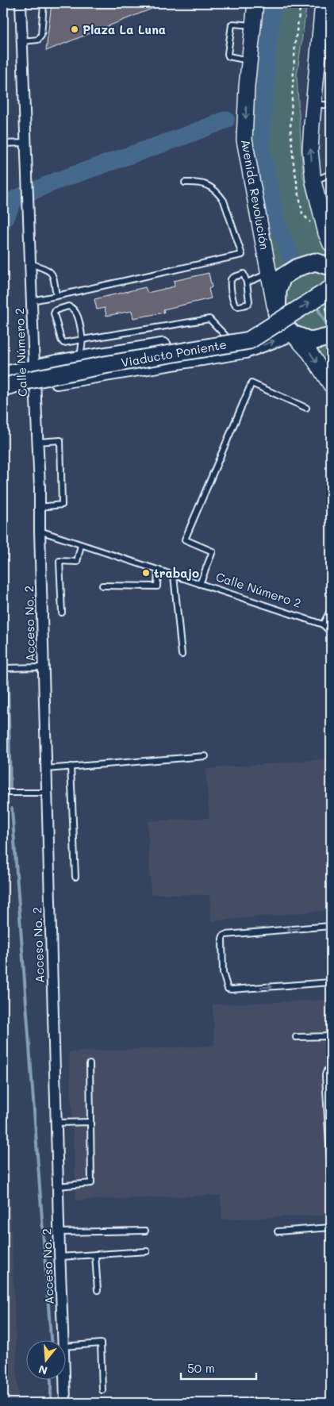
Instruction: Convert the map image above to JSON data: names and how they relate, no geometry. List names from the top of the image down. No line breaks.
{"streets":{"main road":["Avenida Revolución","Viaducto Poniente"],"street":["Calle Número 2","Acceso No. 2"]},"crossings":[["Calle Número 2","Acceso No. 2"]],"places":["Plaza La Luna","trabajo"],"scale_bar":"50 m","north":"bottom"}
